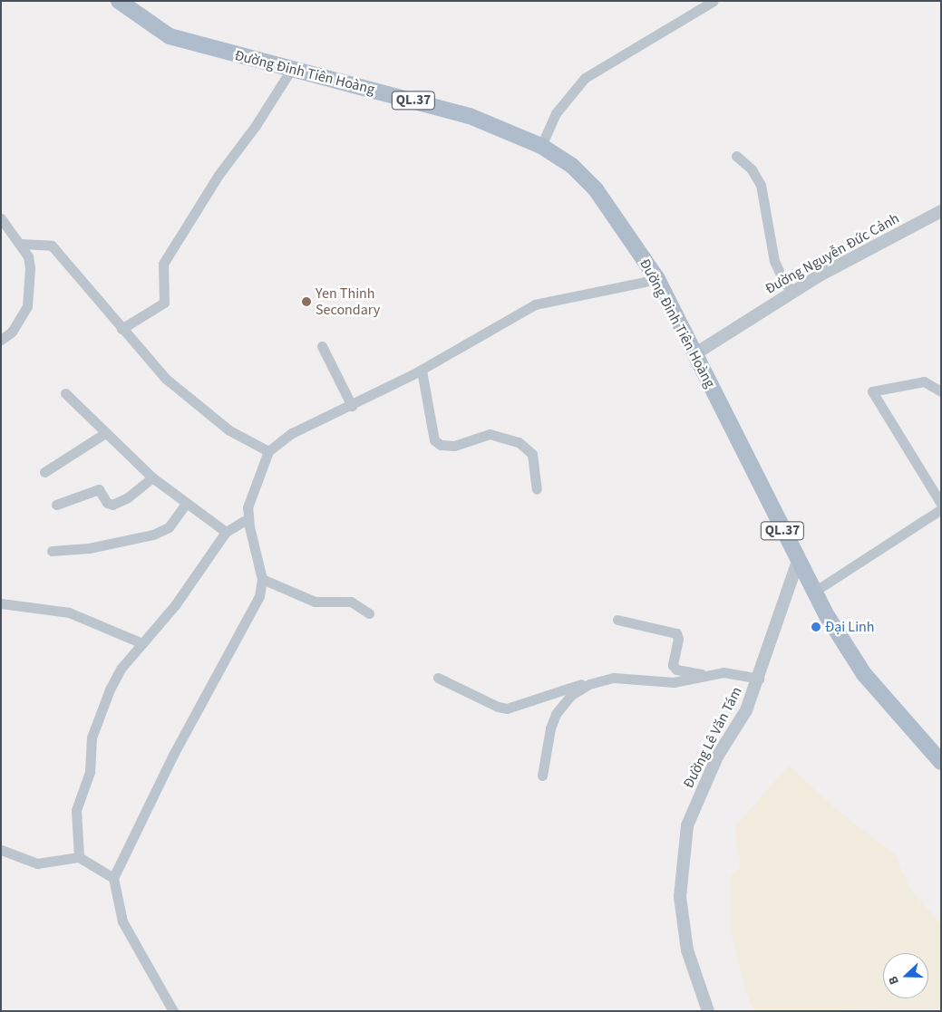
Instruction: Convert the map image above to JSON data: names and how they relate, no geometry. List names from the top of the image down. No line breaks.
{"streets":{"main road":["Đường Đinh Tiên Hoàng","QL.37"],"street":["Đường Nguyễn Đức Cảnh","Đường Lê Văn Tám"]},"crossings":[["Đường Đinh Tiên Hoàng","Đường Nguyễn Đức Cảnh"],["Đường Đinh Tiên Hoàng","Đường Lê Văn Tám"]],"places":["Yen Thinh Secondary","Đại Linh"],"north":"left"}
